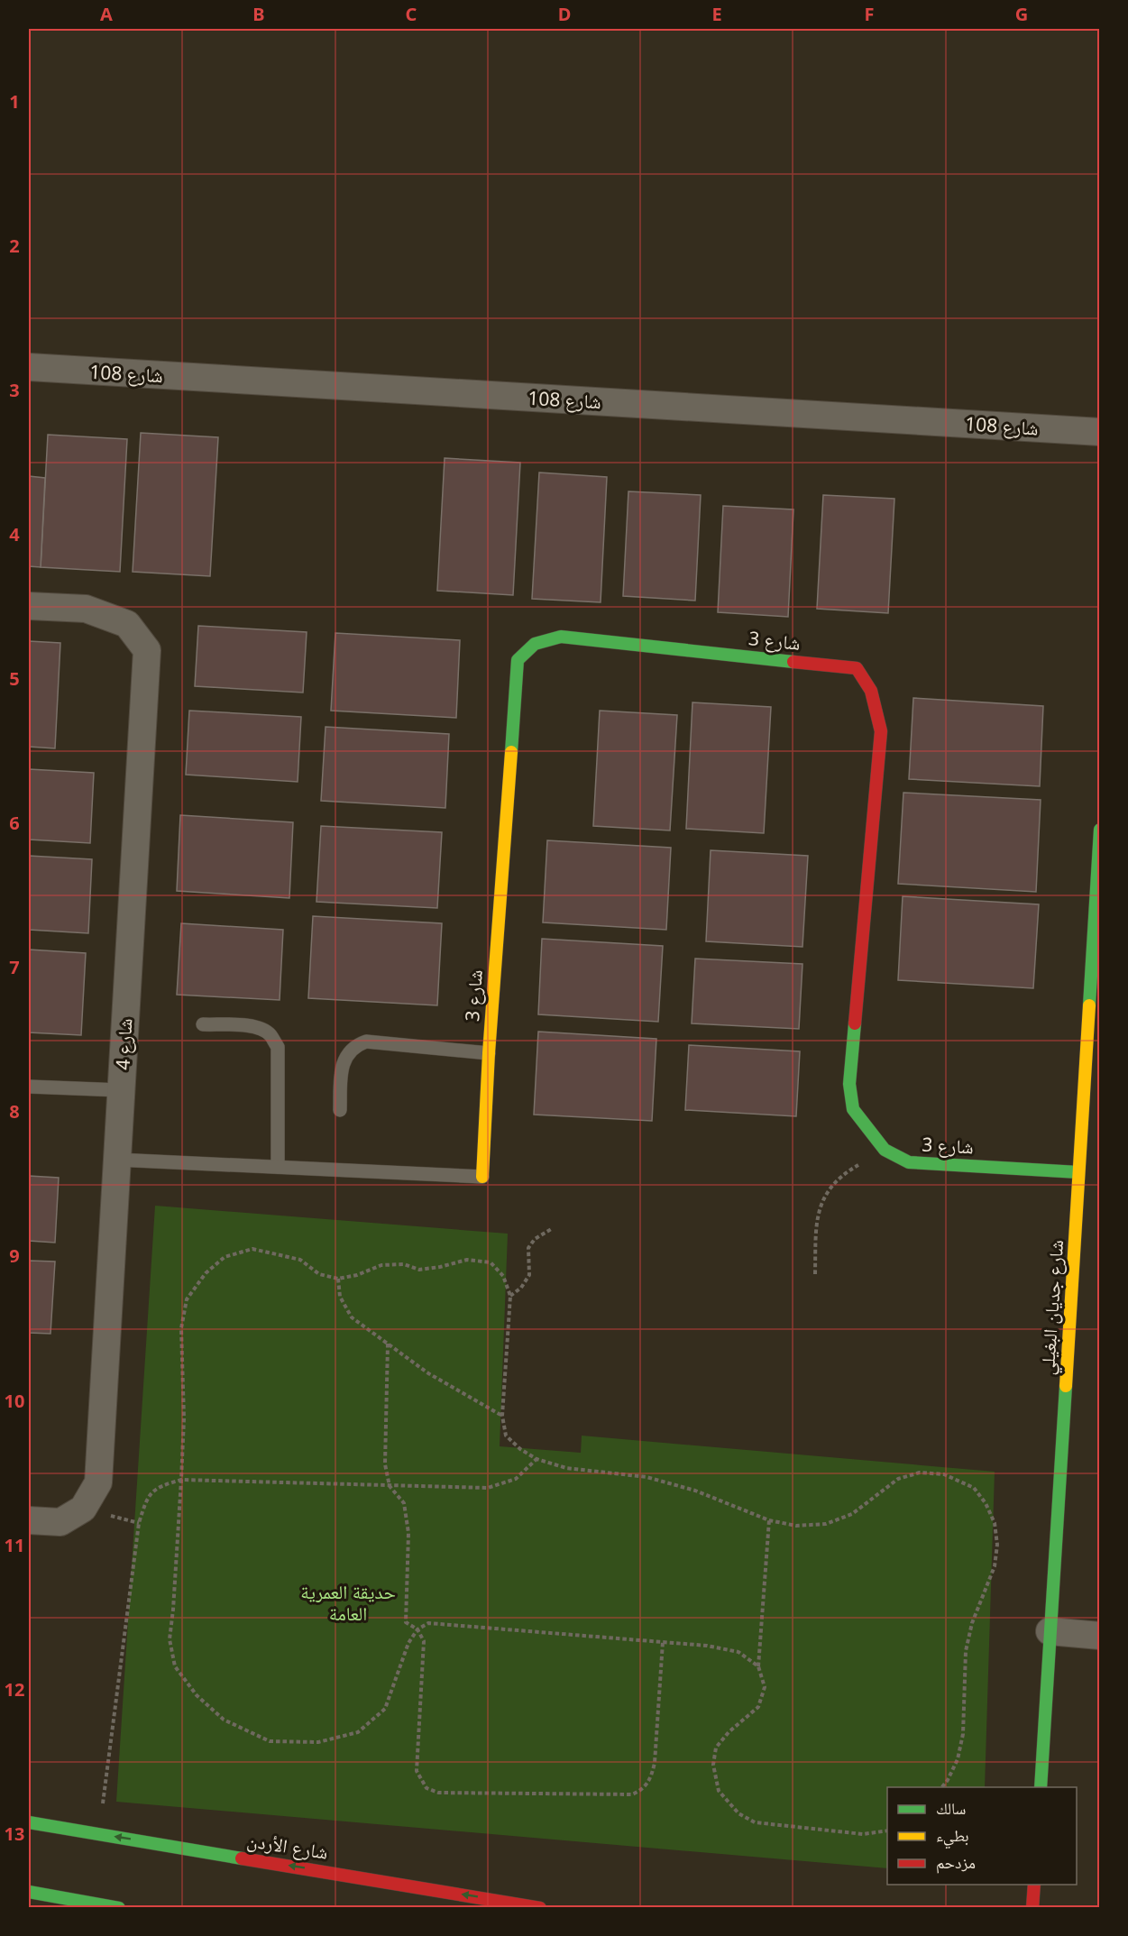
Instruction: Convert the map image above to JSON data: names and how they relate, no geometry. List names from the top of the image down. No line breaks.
{"streets":{"street":["شارع 108","شارع 3","شارع 4","شارع جديان البغيلي","شارع الأردن"]},"crossings":[["شارع 3","شارع جديان البغيلي"]],"one_way":["شارع الأردن"],"parks":["حديقة العمرية العامة"],"legend":["سالك","بطيء","مزدحم"],"grid":{"columns":["A","B","C","D","E","F","G"],"rows":["1","2","3","4","5","6","7","8","9","10","11","12","13"]}}
